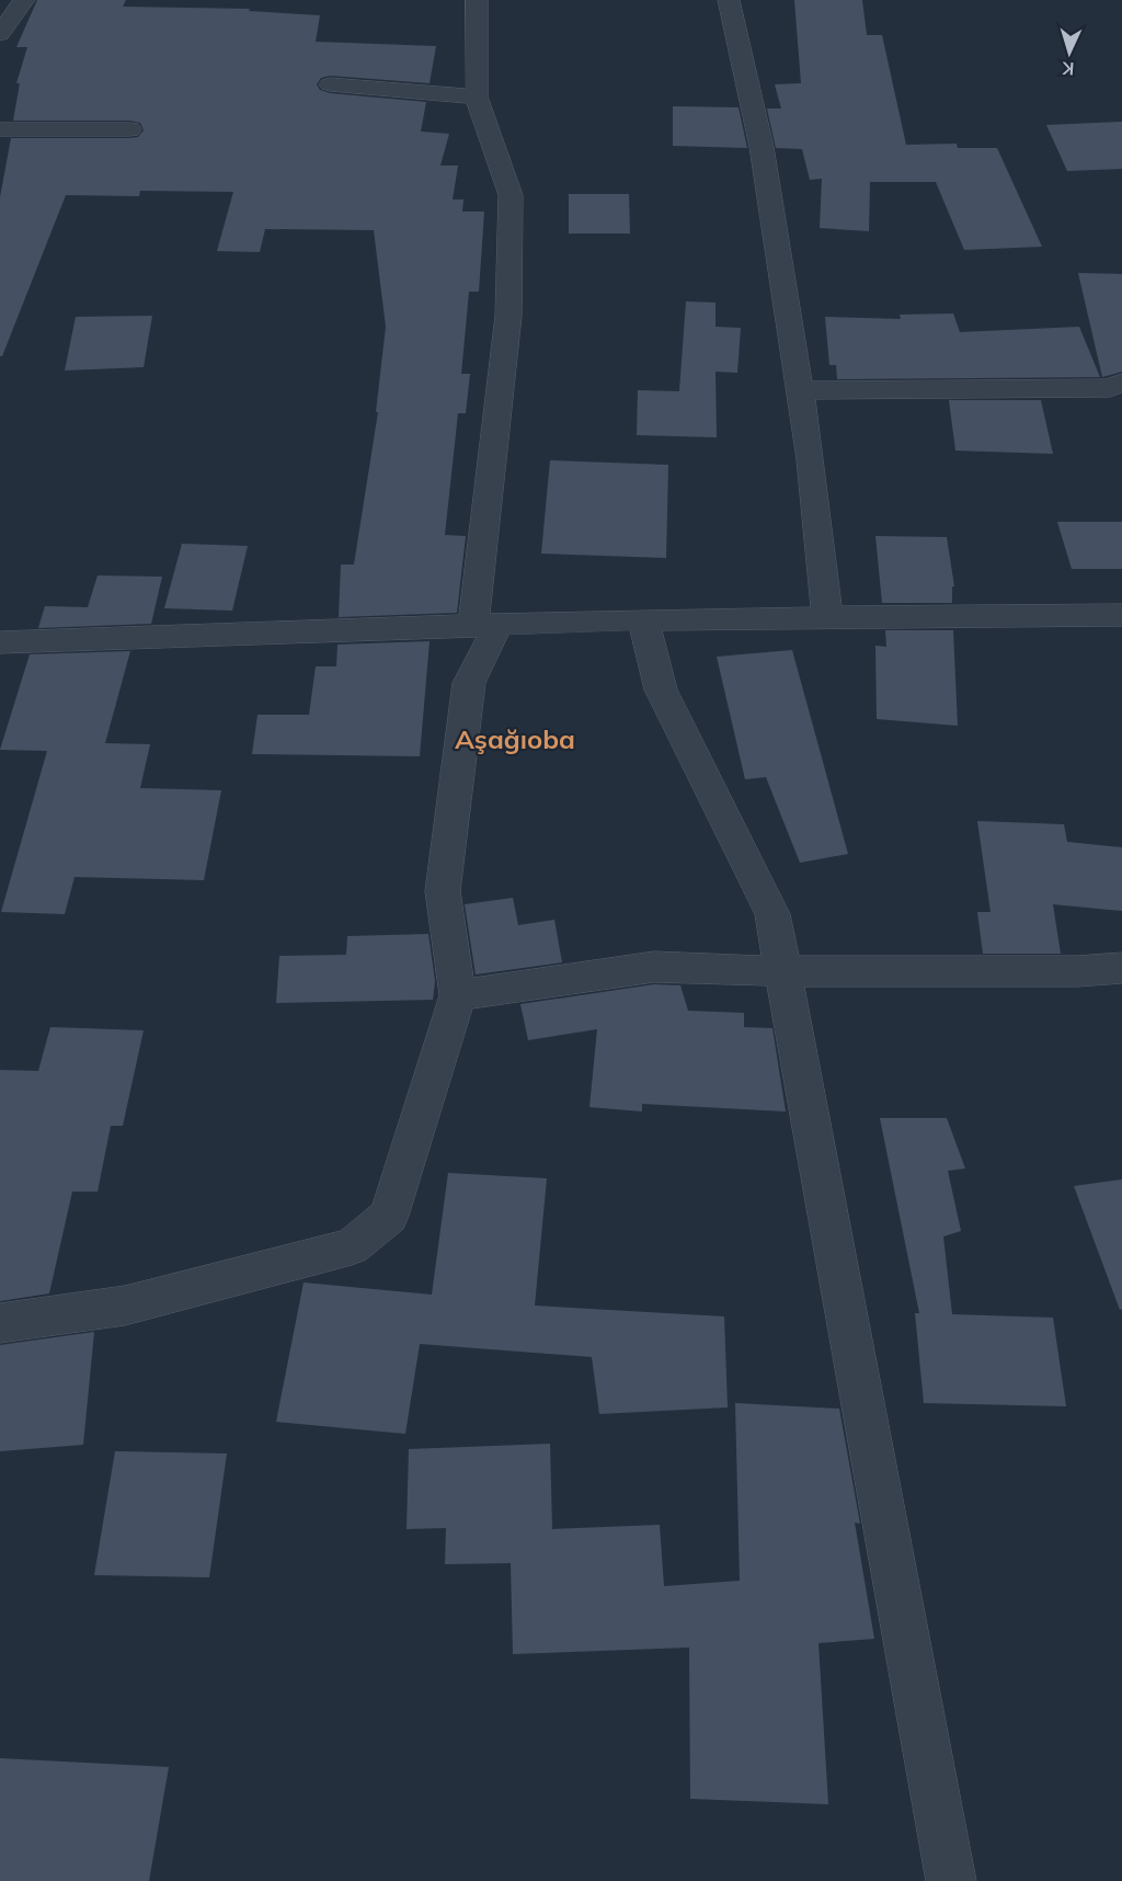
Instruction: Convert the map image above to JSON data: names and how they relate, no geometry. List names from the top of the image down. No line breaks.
{"districts":["Aşağıoba"],"north":"bottom"}
